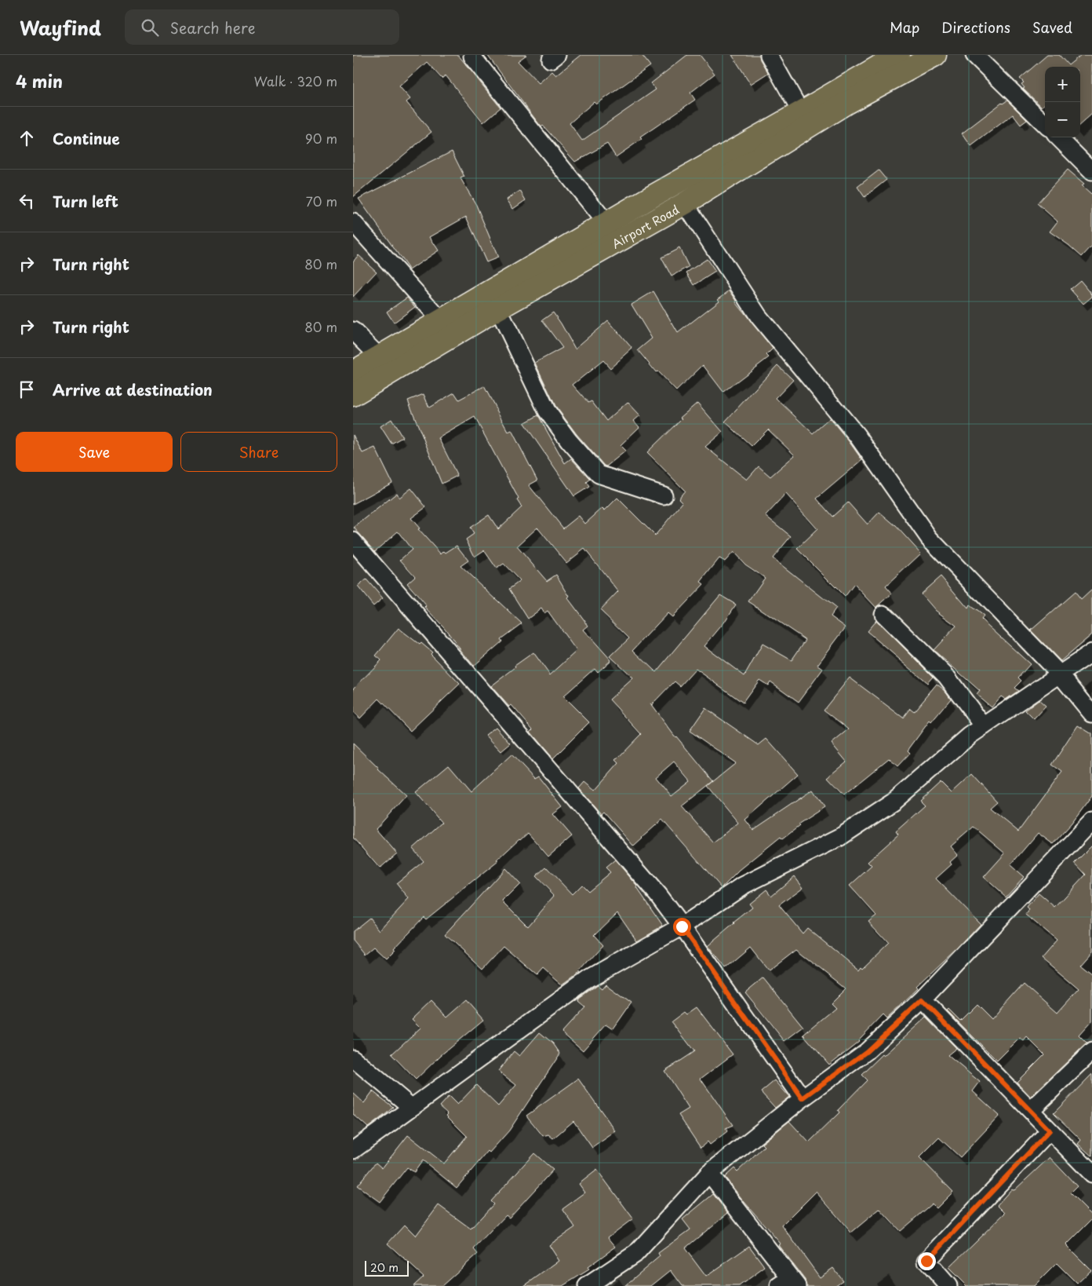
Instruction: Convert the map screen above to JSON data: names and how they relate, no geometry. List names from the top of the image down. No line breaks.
{"streets":{"highway":["Airport Road"]},"scale_bar":"20 m","page":{"header":"Wayfind","search":"Search here","nav":["Map","Directions","Saved"],"heading":["4 min","Walk · 320 m"],"map_buttons":["+","−"],"list":[["Continue","90 m"],["Turn left","70 m"],["Turn right","80 m"],["Turn right","80 m"],"Arrive at destination"],"buttons":["Save","Share"],"scale":"20 m"}}
